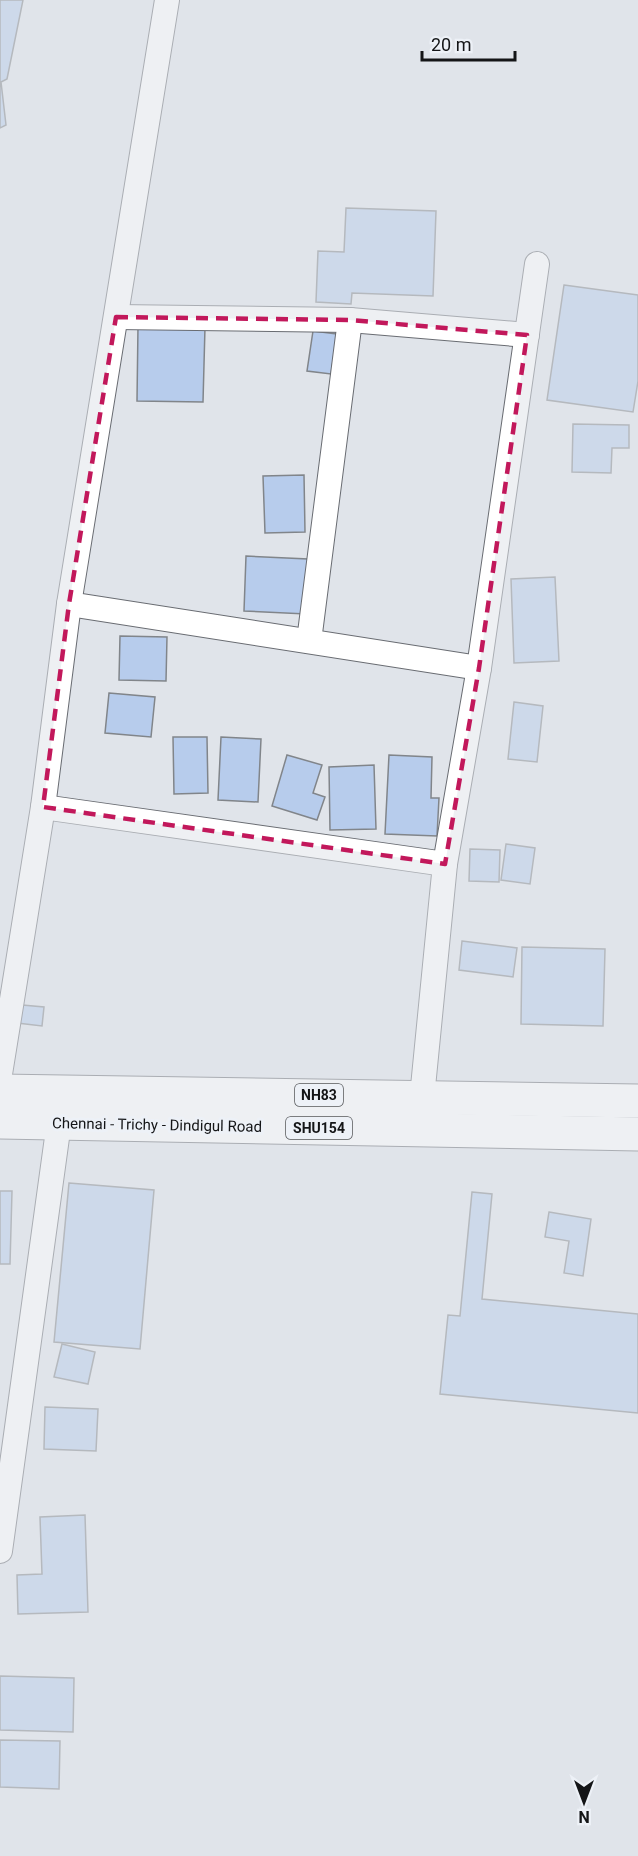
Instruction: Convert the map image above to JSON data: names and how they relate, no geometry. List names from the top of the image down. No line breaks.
{"streets":{"highway":["NH83","Chennai - Trichy - Dindigul Road","SHU154"]},"scale_bar":"20 m","north":"bottom"}
